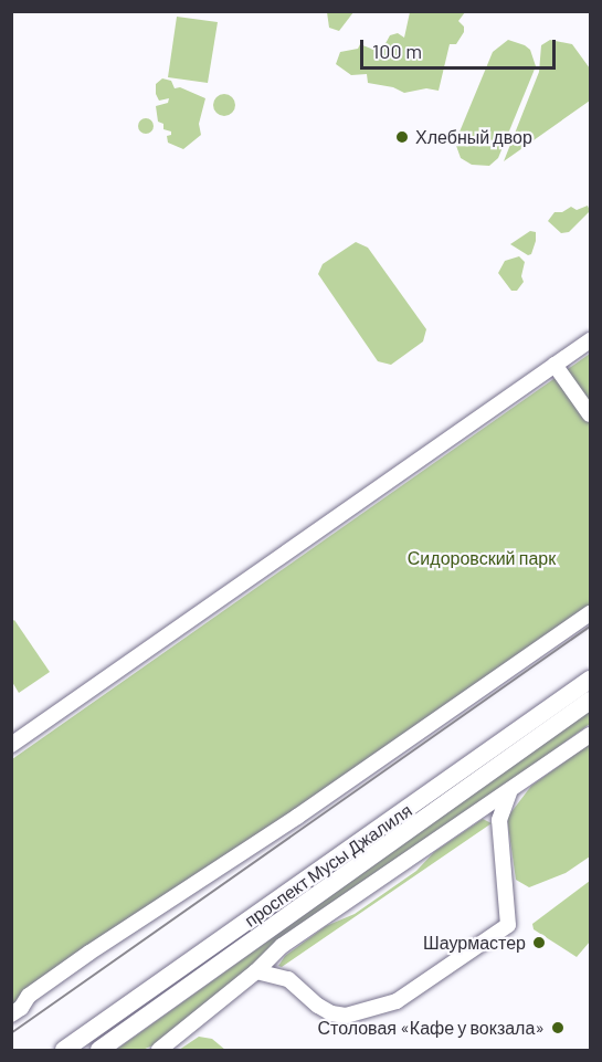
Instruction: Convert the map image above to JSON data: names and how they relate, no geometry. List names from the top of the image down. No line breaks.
{"streets":{"main road":["проспект Мусы Джалиля"]},"parks":["Сидоровский парк"],"places":["Хлебный двор","Шаурмастер","Столовая «Кафе у вокзала»"],"scale_bar":"100 m"}
